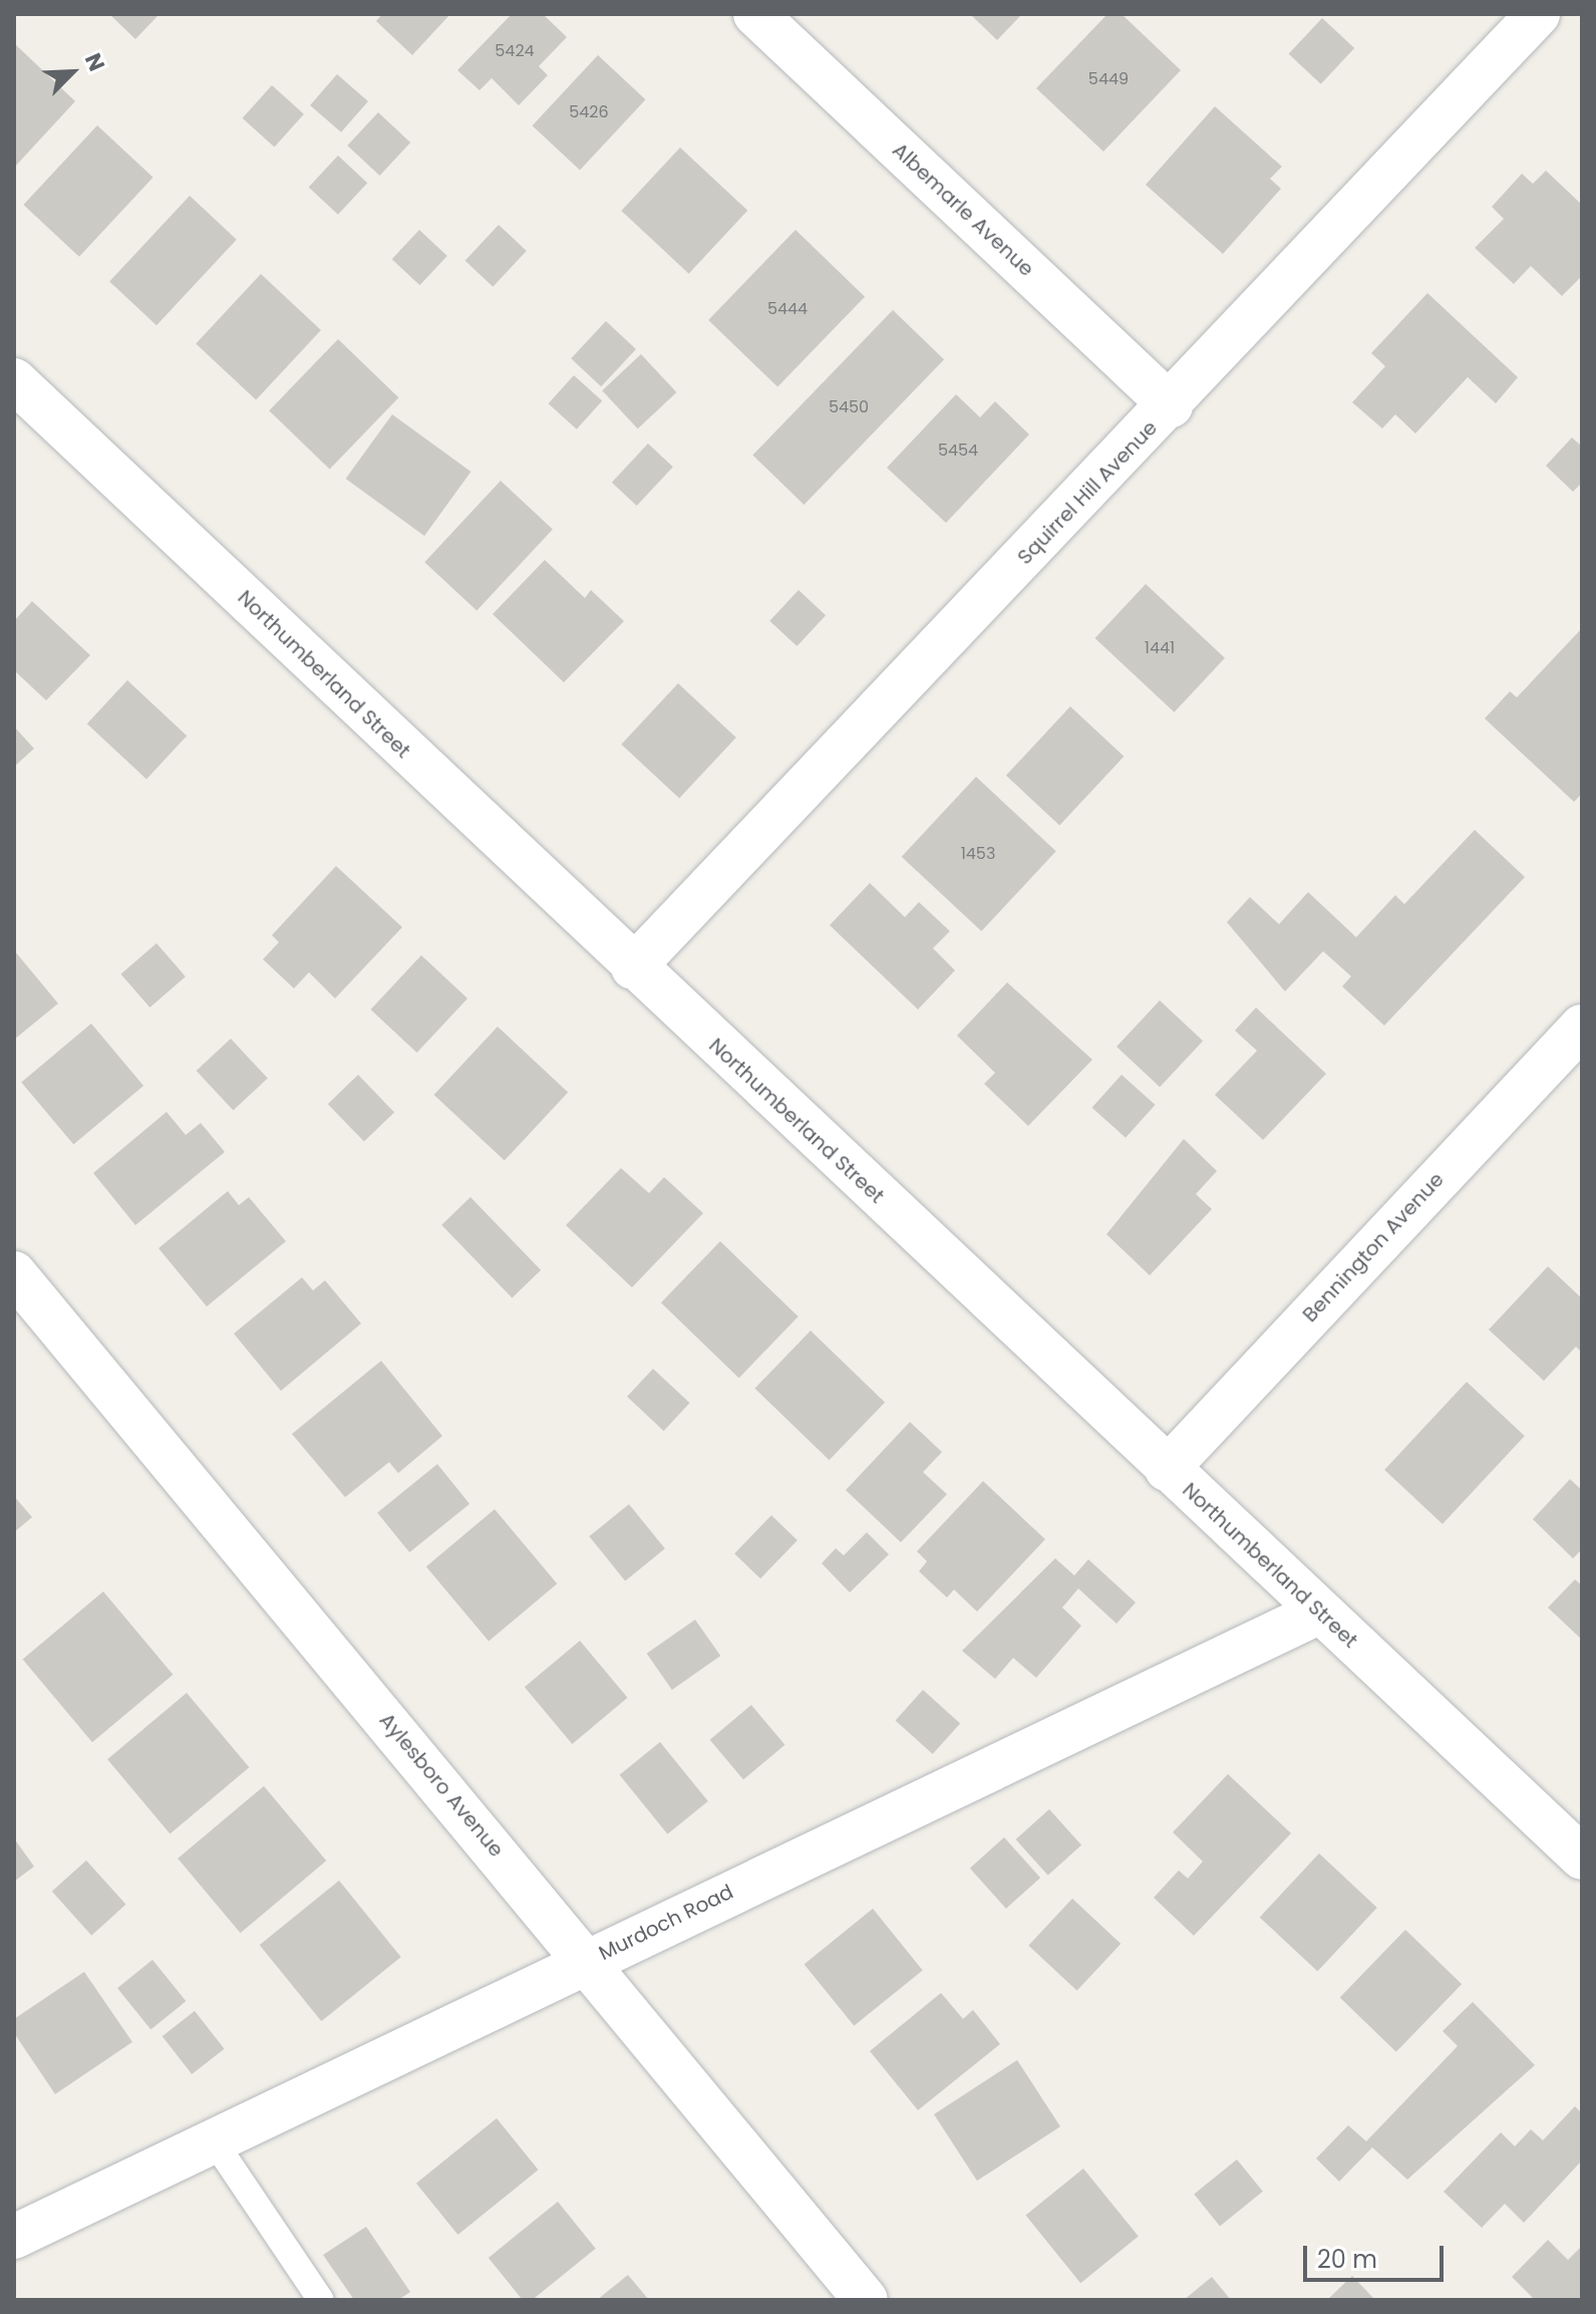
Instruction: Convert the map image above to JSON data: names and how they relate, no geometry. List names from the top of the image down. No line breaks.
{"streets":{"street":["Albemarle Avenue","Squirrel Hill Avenue","Northumberland Street","Bennington Avenue","Aylesboro Avenue","Murdoch Road"]},"crossings":[["Albemarle Avenue","Squirrel Hill Avenue"],["Squirrel Hill Avenue","Northumberland Street"],["Northumberland Street","Bennington Avenue"],["Northumberland Street","Murdoch Road"],["Aylesboro Avenue","Murdoch Road"]],"house_numbers":["5424","5449","5426","5444","5450","5454","1441","1453"],"scale_bar":"20 m","north":"top right"}
